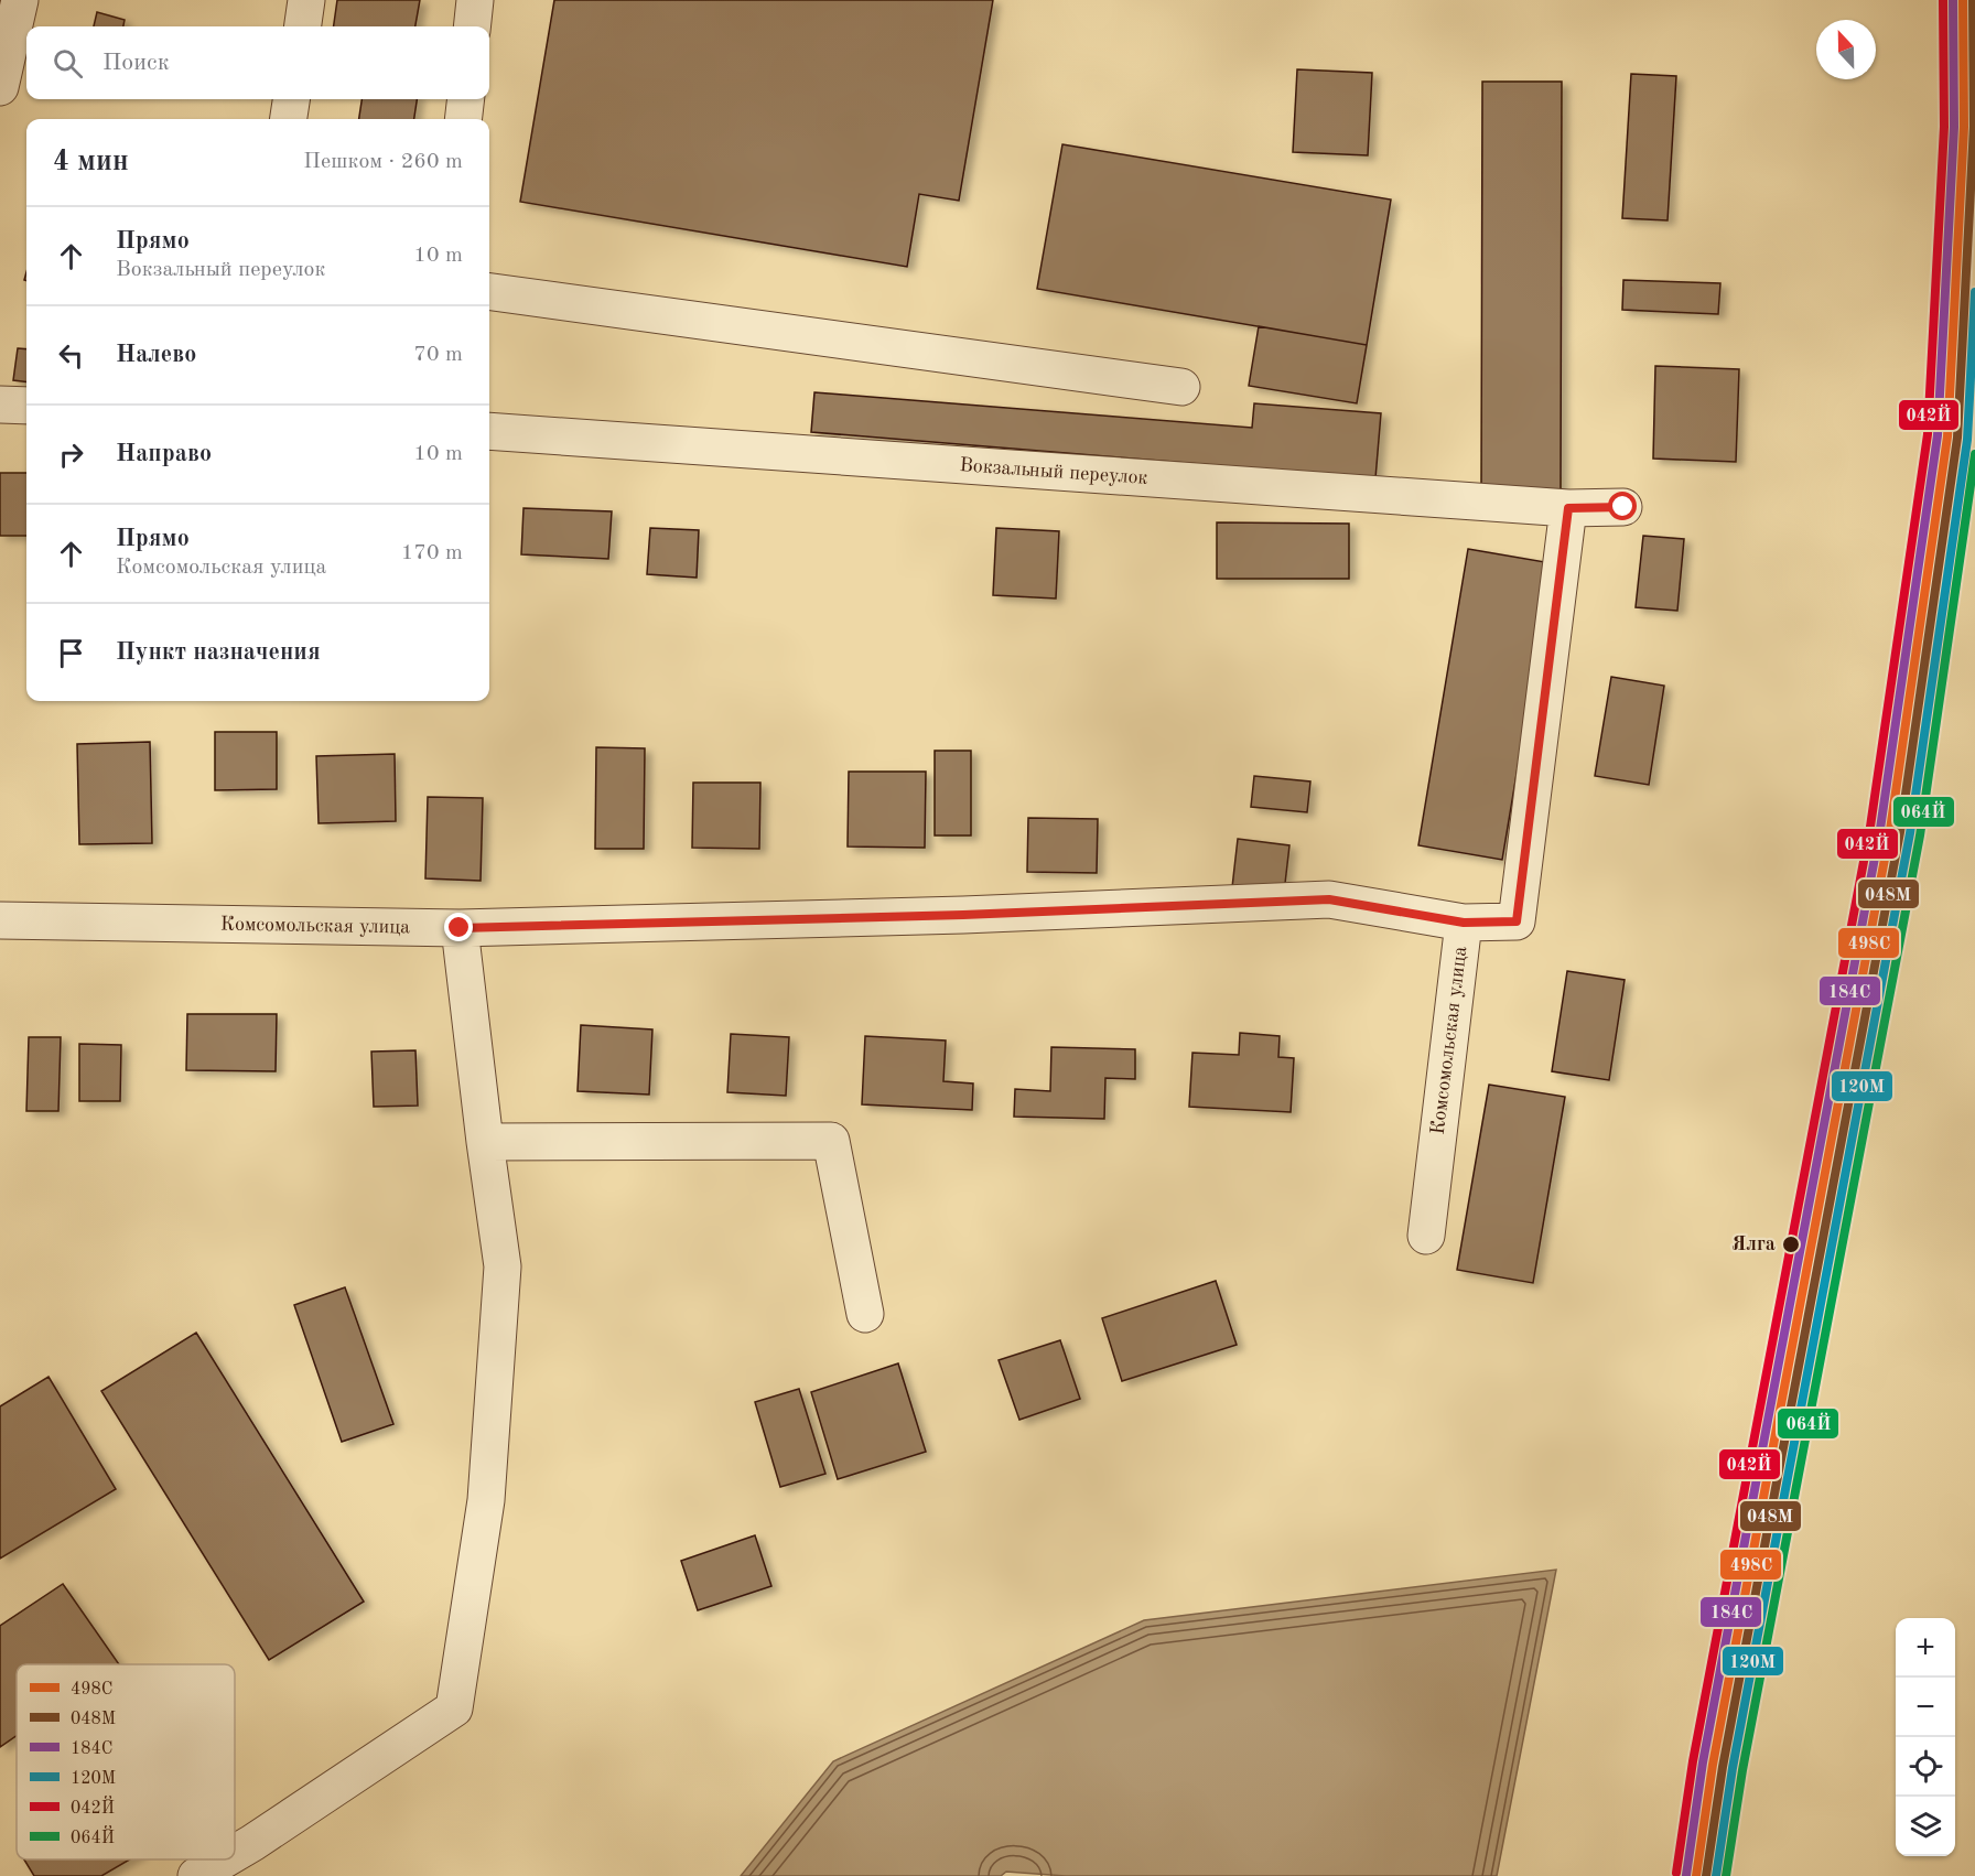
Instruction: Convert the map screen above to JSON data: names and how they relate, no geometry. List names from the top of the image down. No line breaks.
{"streets":{"street":["Вокзальный переулок","Комсомольская улица"]},"places":["Ялга"],"lines":["transit line 498С","transit line 048М","transit line 184С","transit line 042Й","transit line 120М","transit line 064Й"],"legend":["498С","048М","184С","120М","042Й","064Й"],"north":"top","page":{"search":"Поиск","heading":["4 мин","Пешком · 260 m"],"list":[["Прямо","Вокзальный переулок","10 m"],["Налево","70 m"],["Направо","10 m"],["Прямо","Комсомольская улица","170 m"],"Пункт назначения"],"map_buttons":["+","−"]}}
